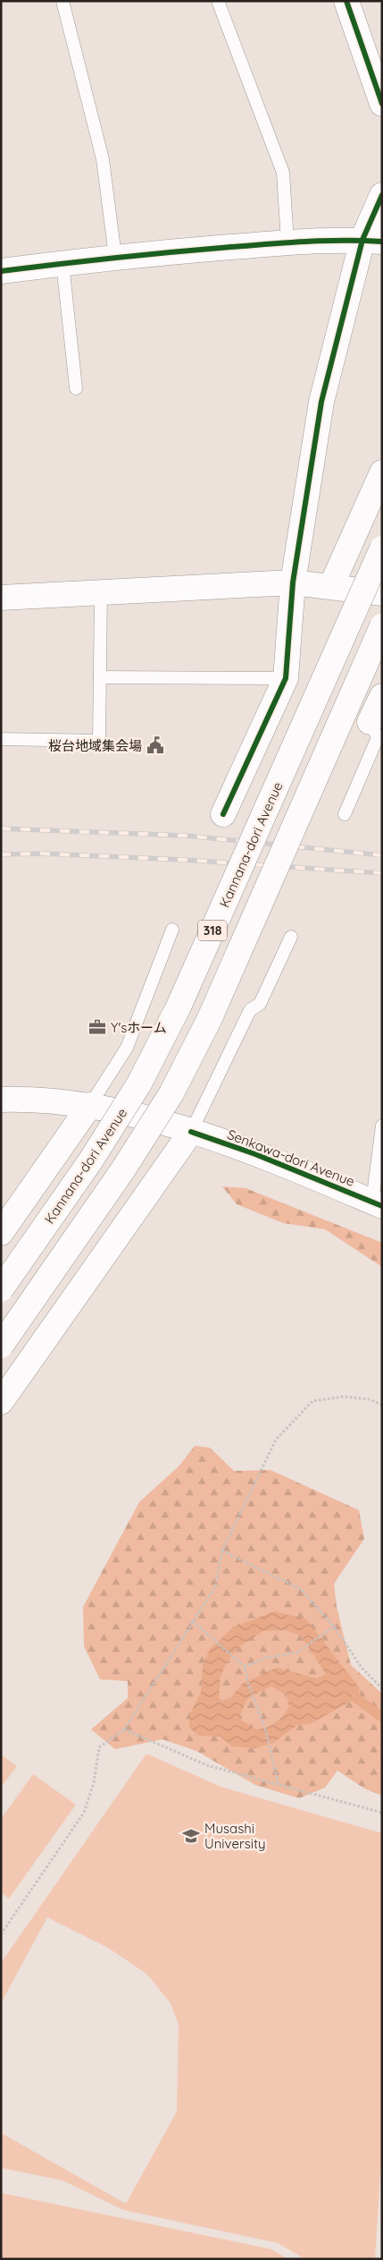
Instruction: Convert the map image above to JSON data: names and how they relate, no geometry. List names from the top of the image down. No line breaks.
{"streets":{"main road":["Kannana-dori Avenue","318","Senkawa-dori Avenue"]},"places":{"public building":["桜台地域集会場"],"office":["Y'sホーム"],"school or university":["Musashi University"]}}
